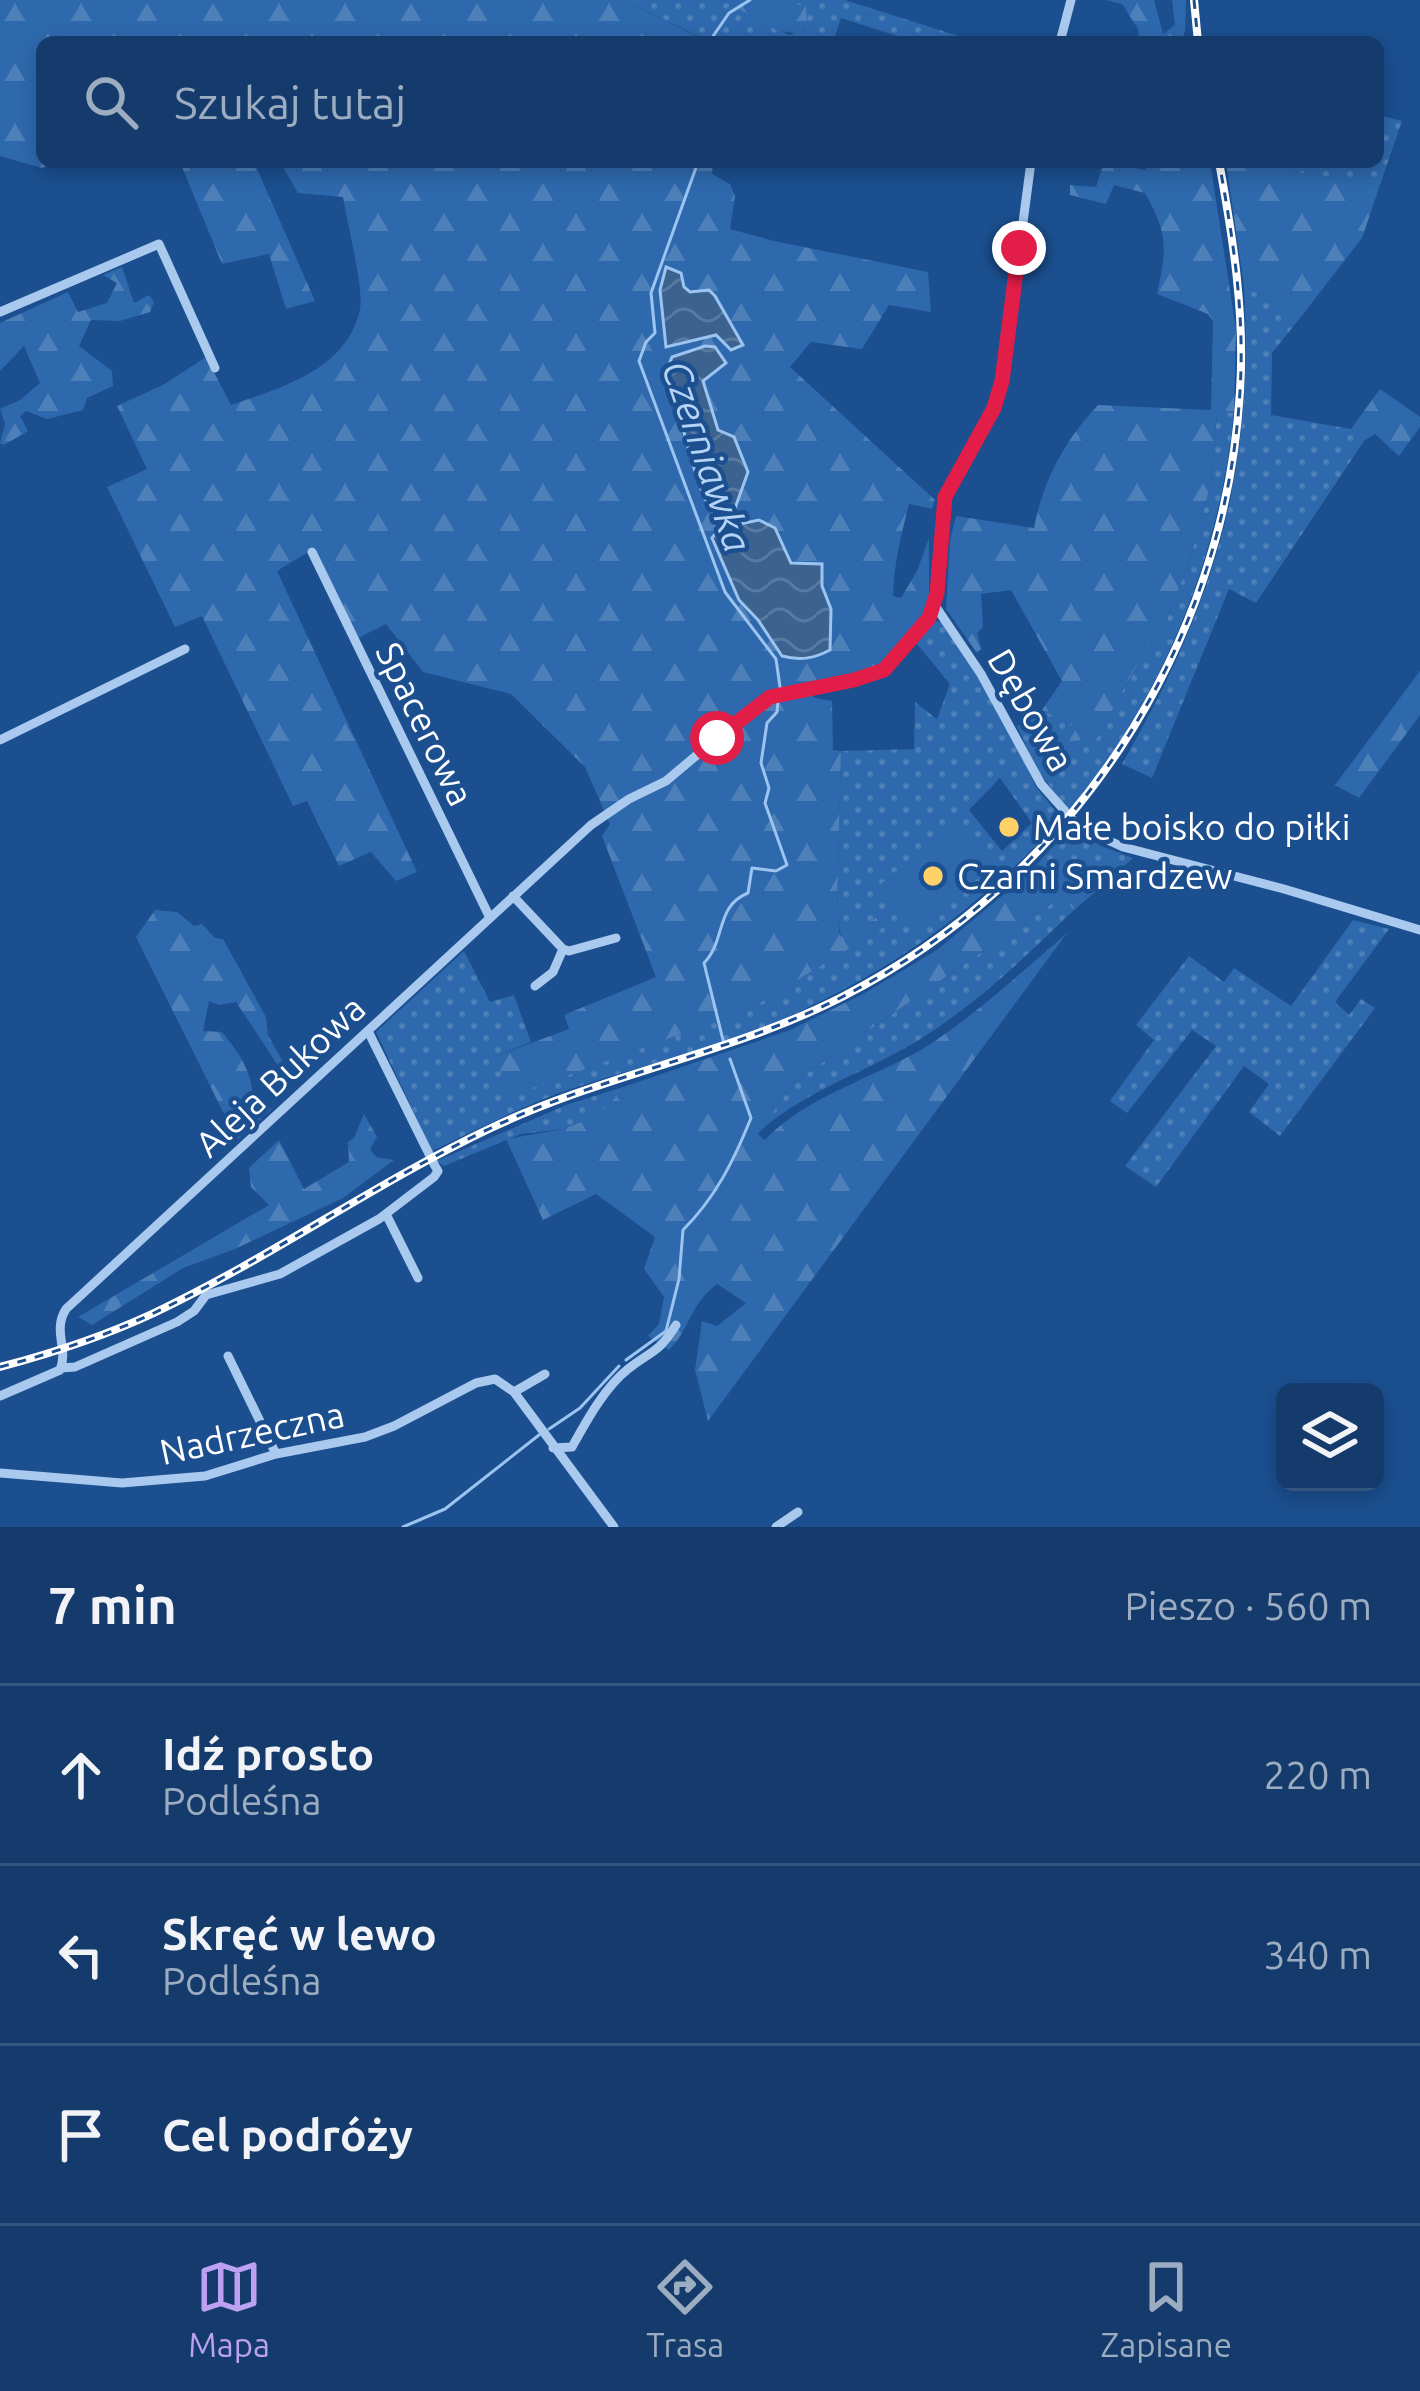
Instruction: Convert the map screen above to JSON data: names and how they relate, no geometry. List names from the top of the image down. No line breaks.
{"streets":{"street":["Dębowa","Spacerowa","Aleja Bukowa","Nadrzeczna"]},"crossings":[["Dębowa","Aleja Bukowa"],["Spacerowa","Aleja Bukowa"]],"water":["Czerniawka"],"places":["Małe boisko do piłki","Czarni Smardzew"],"page":{"search":"Szukaj tutaj","heading":["7 min","Pieszo · 560 m"],"list":[["Idź prosto","Podleśna","220 m"],["Skręć w lewo","Podleśna","340 m"],"Cel podróży"],"nav":["Mapa","Trasa","Zapisane"]}}
